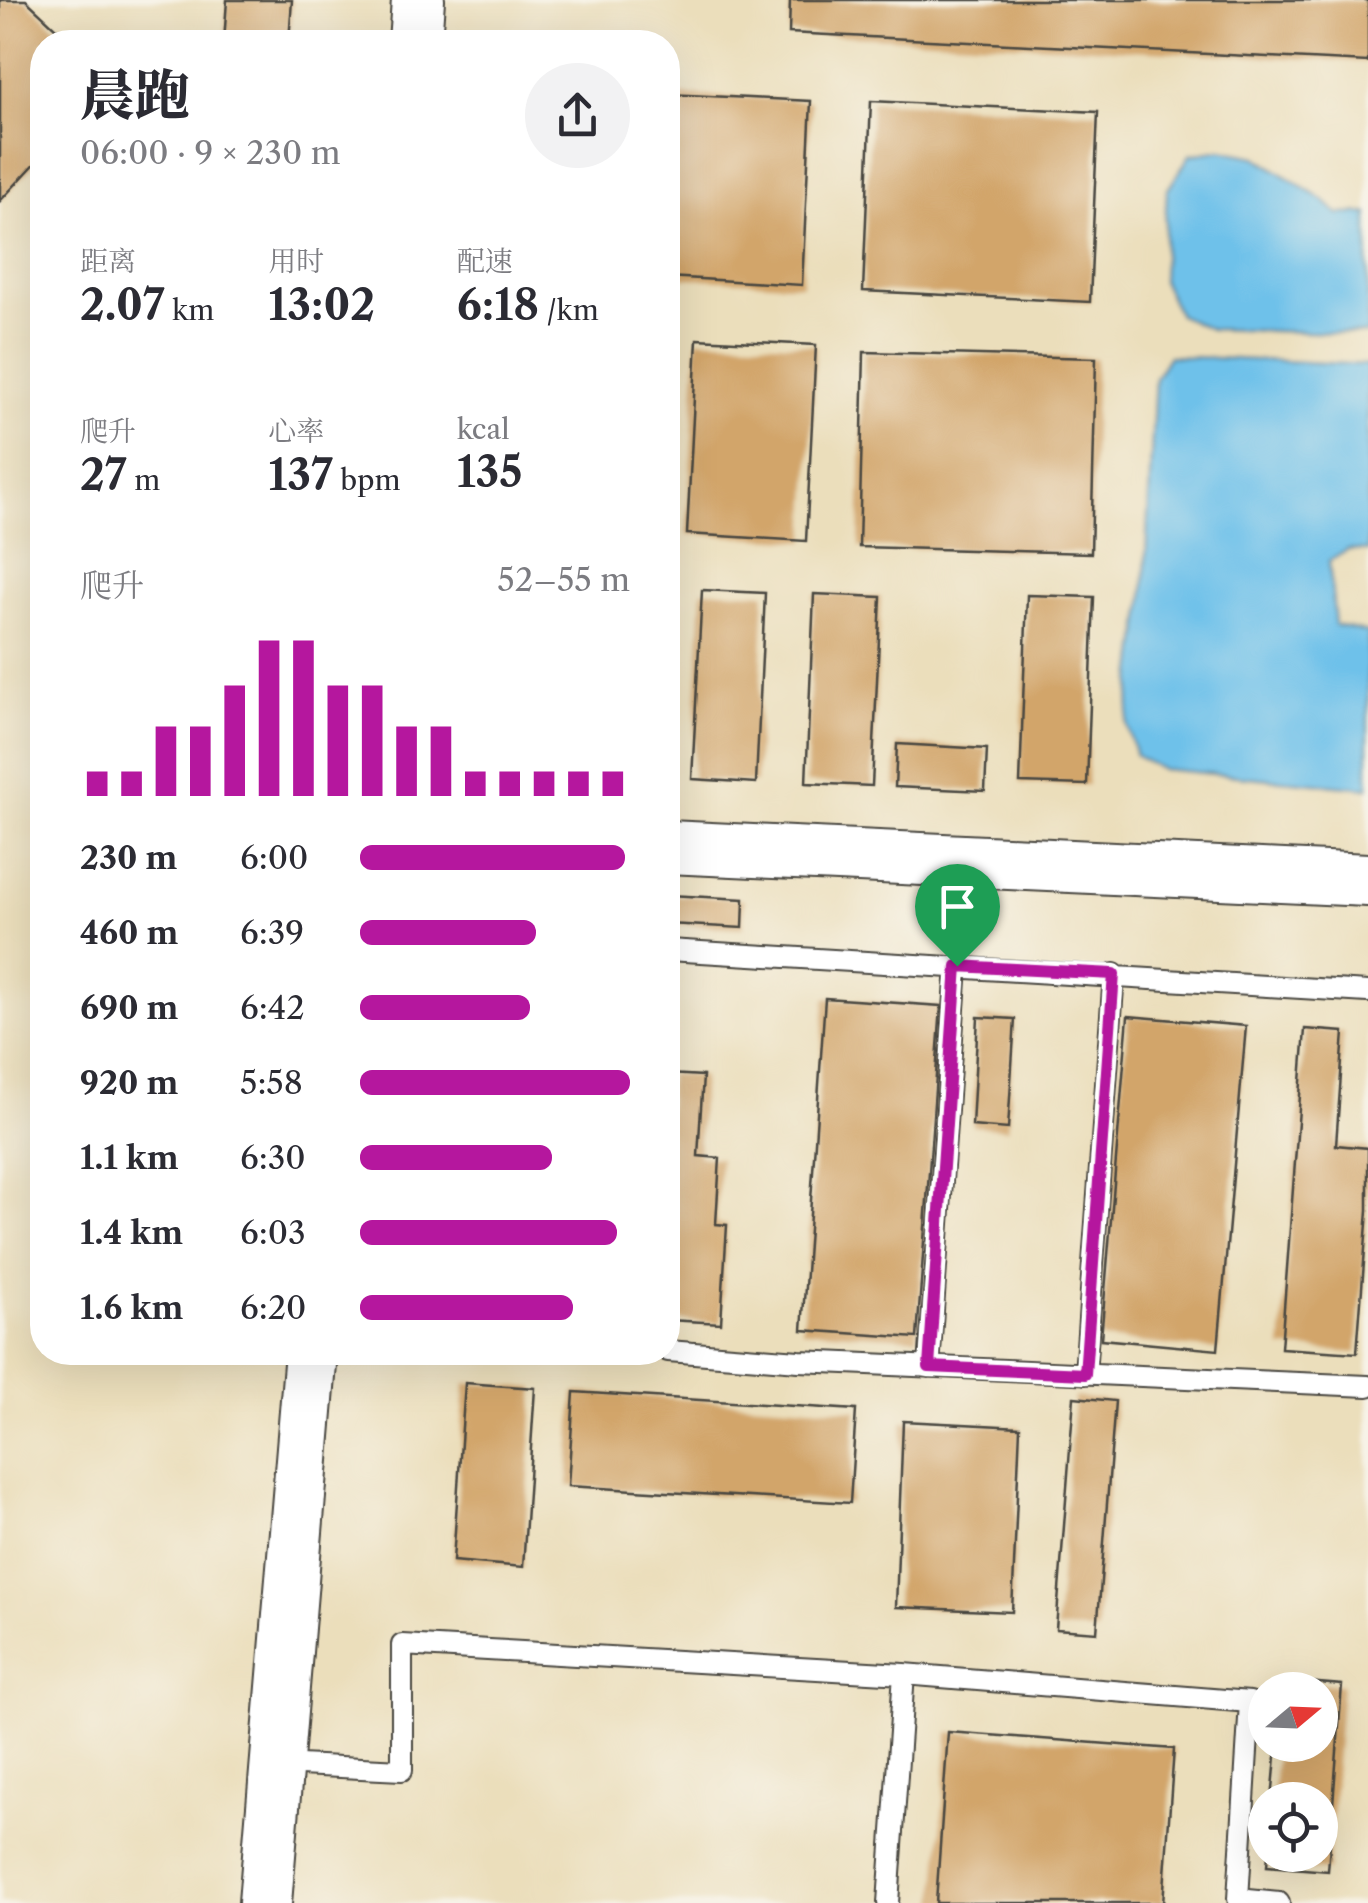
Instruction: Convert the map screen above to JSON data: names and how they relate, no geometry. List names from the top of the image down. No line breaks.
{"north":"right","page":{"heading":["晨跑","06:00 · 9 × 230 m"],"stats":[["距离","2.07 km"],["用时","13:02"],["配速","6:18 /km"],["爬升","27 m"],["心率","137 bpm"],["kcal","135"]],"chart":["爬升","52–55 m"],"list":[{"name":"230 m","note":"6:00"},{"name":"460 m","note":"6:39"},{"name":"690 m","note":"6:42"},{"name":"920 m","note":"5:58"},{"name":"1.1 km","note":"6:30"},{"name":"1.4 km","note":"6:03"},{"name":"1.6 km","note":"6:20"}]}}
